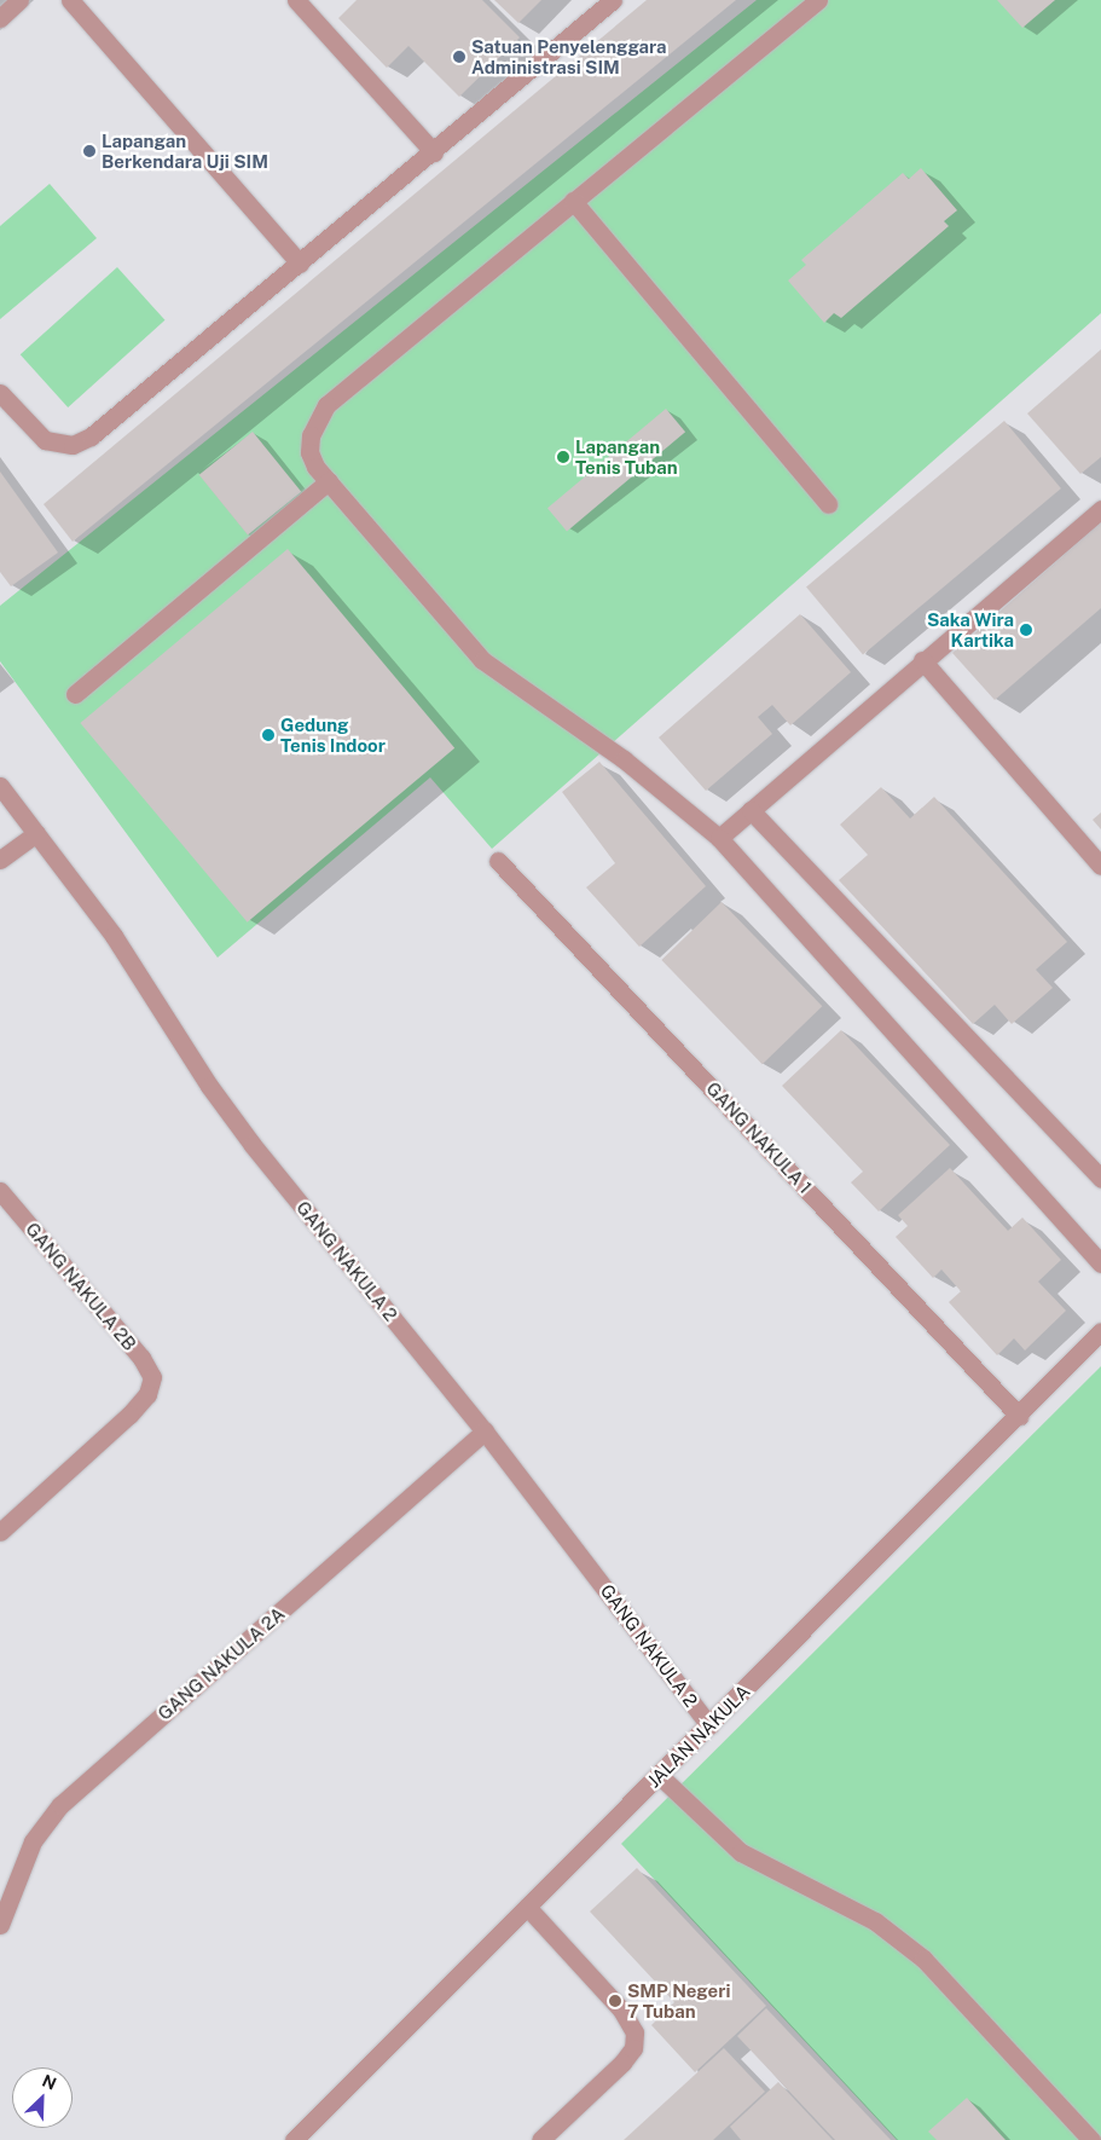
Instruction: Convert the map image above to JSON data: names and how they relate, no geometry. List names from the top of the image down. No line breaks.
{"streets":{"street":["GANG NAKULA 1","GANG NAKULA 2","GANG NAKULA 2B","GANG NAKULA 2A","JALAN NAKULA"]},"crossings":[["GANG NAKULA 1","JALAN NAKULA"],["GANG NAKULA 2","GANG NAKULA 2A"],["GANG NAKULA 2","JALAN NAKULA"]],"places":["Satuan Penyelenggara Administrasi SIM","Lapangan Berkendara Uji SIM","Lapangan Tenis Tuban","Saka Wira Kartika","Gedung Tenis Indoor","SMP Negeri 7 Tuban"],"north":"top right"}
